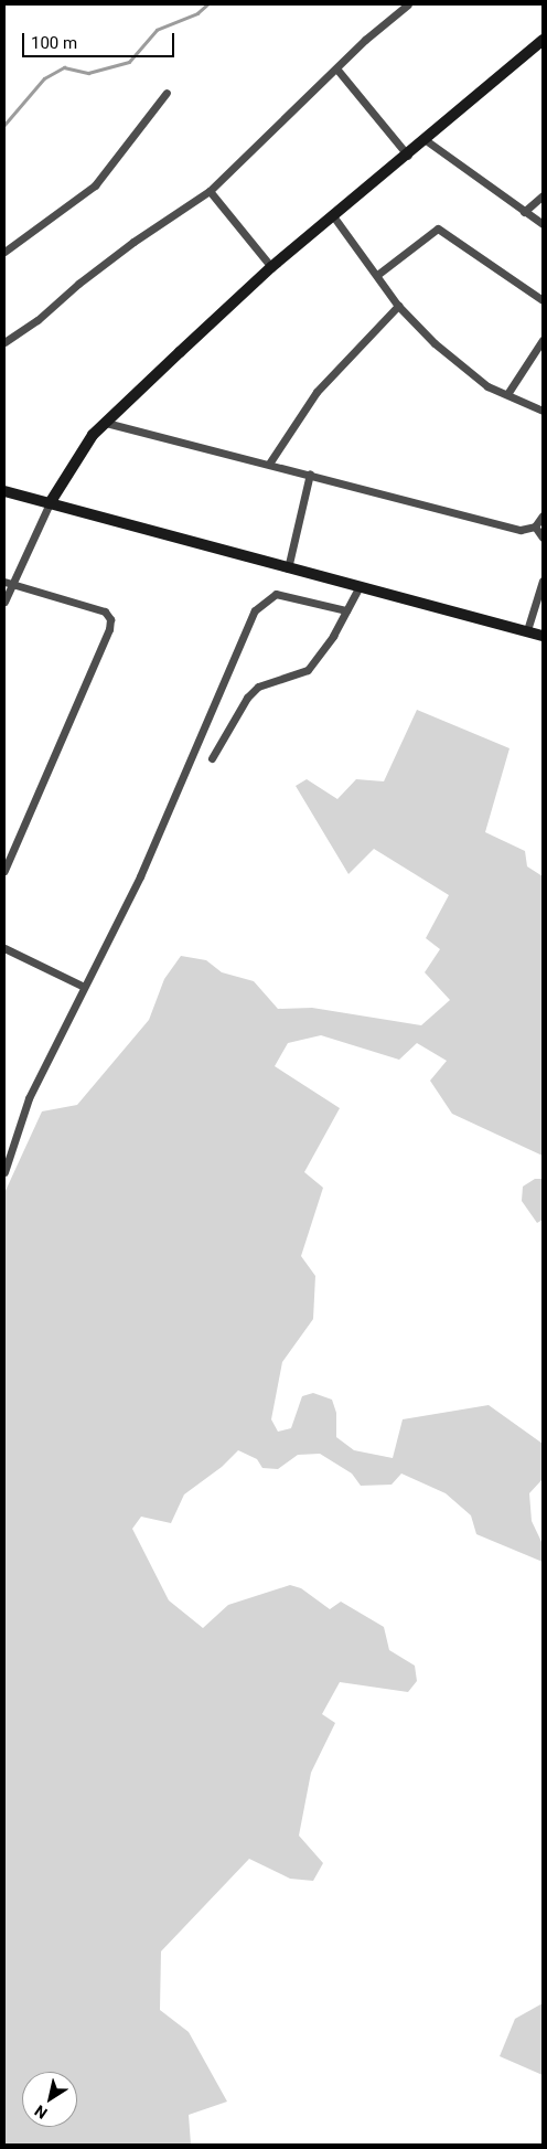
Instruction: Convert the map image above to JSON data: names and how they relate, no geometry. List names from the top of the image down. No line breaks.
{"scale_bar":"100 m","north":"bottom left"}
